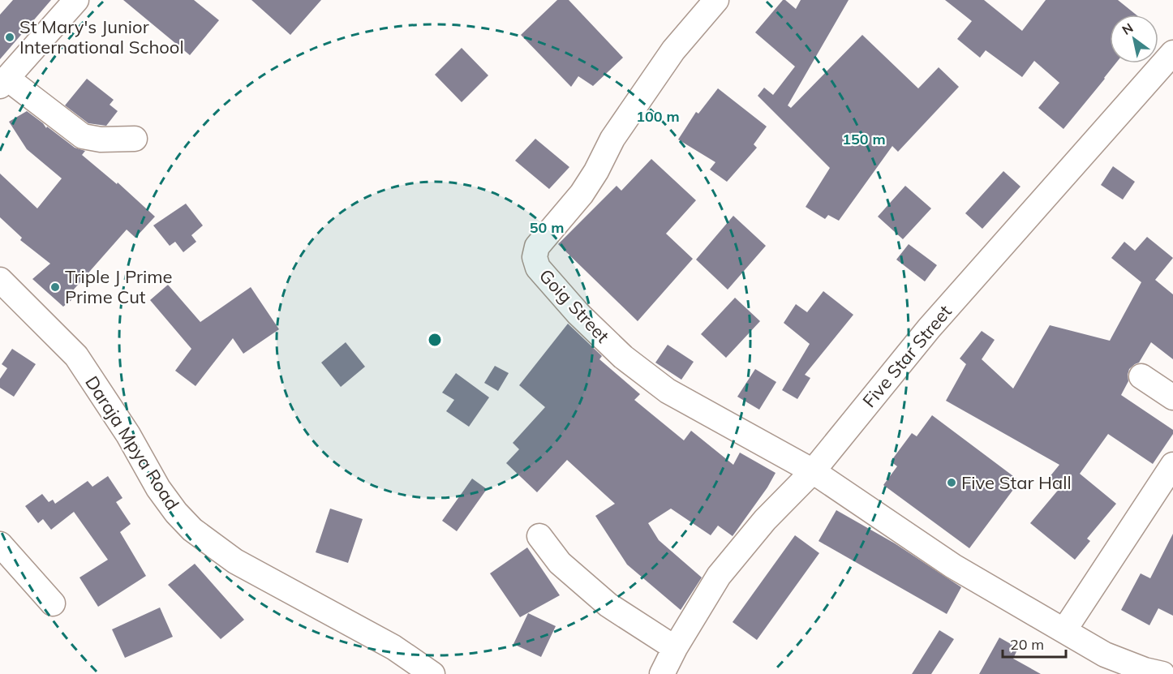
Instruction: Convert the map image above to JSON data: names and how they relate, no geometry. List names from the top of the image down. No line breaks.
{"streets":{"street":["Goig Street","Five Star Street","Daraja Mpya Road"]},"crossings":[["Goig Street","Five Star Street"]],"places":["St Mary's Junior International School","Triple J Prime Prime Cut","Five Star Hall"],"scale_bar":"20 m","north":"top left","rings":["100 m","150 m","50 m"]}
